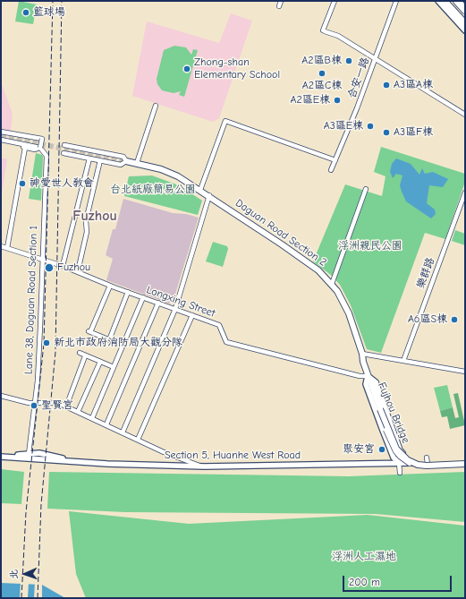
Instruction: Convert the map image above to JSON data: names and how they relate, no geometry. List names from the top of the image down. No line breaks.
{"streets":{"main road":["Daguan Road Section 2","Fujhou Bridge","Section 5, Huanhe West Road"],"street":["合安一路","樂群路","Lane 38, Daguan Road Section 1","Longxing Street"]},"crossings":[["Daguan Road Section 2","Longxing Street"],["Daguan Road Section 2","Fujhou Bridge"],["Lane 38, Daguan Road Section 1","Longxing Street"],["Longxing Street","Fujhou Bridge"],["Fujhou Bridge","Section 5, Huanhe West Road"]],"districts":["Fuzhou"],"parks":["台北紙廠簡易公園","浮洲親民公園","浮洲人工濕地"],"places":["籃球場","A2區B棟","Zhong-shan Elementary School","A2區C棟","A3區A棟","A2區E棟","A3區E棟","A3區F棟","神愛世人教會","Fuzhou","A6區S棟","新北市政府消防局大觀分隊","聖賢宮","聚安宮"],"scale_bar":"200 m","north":"left"}
